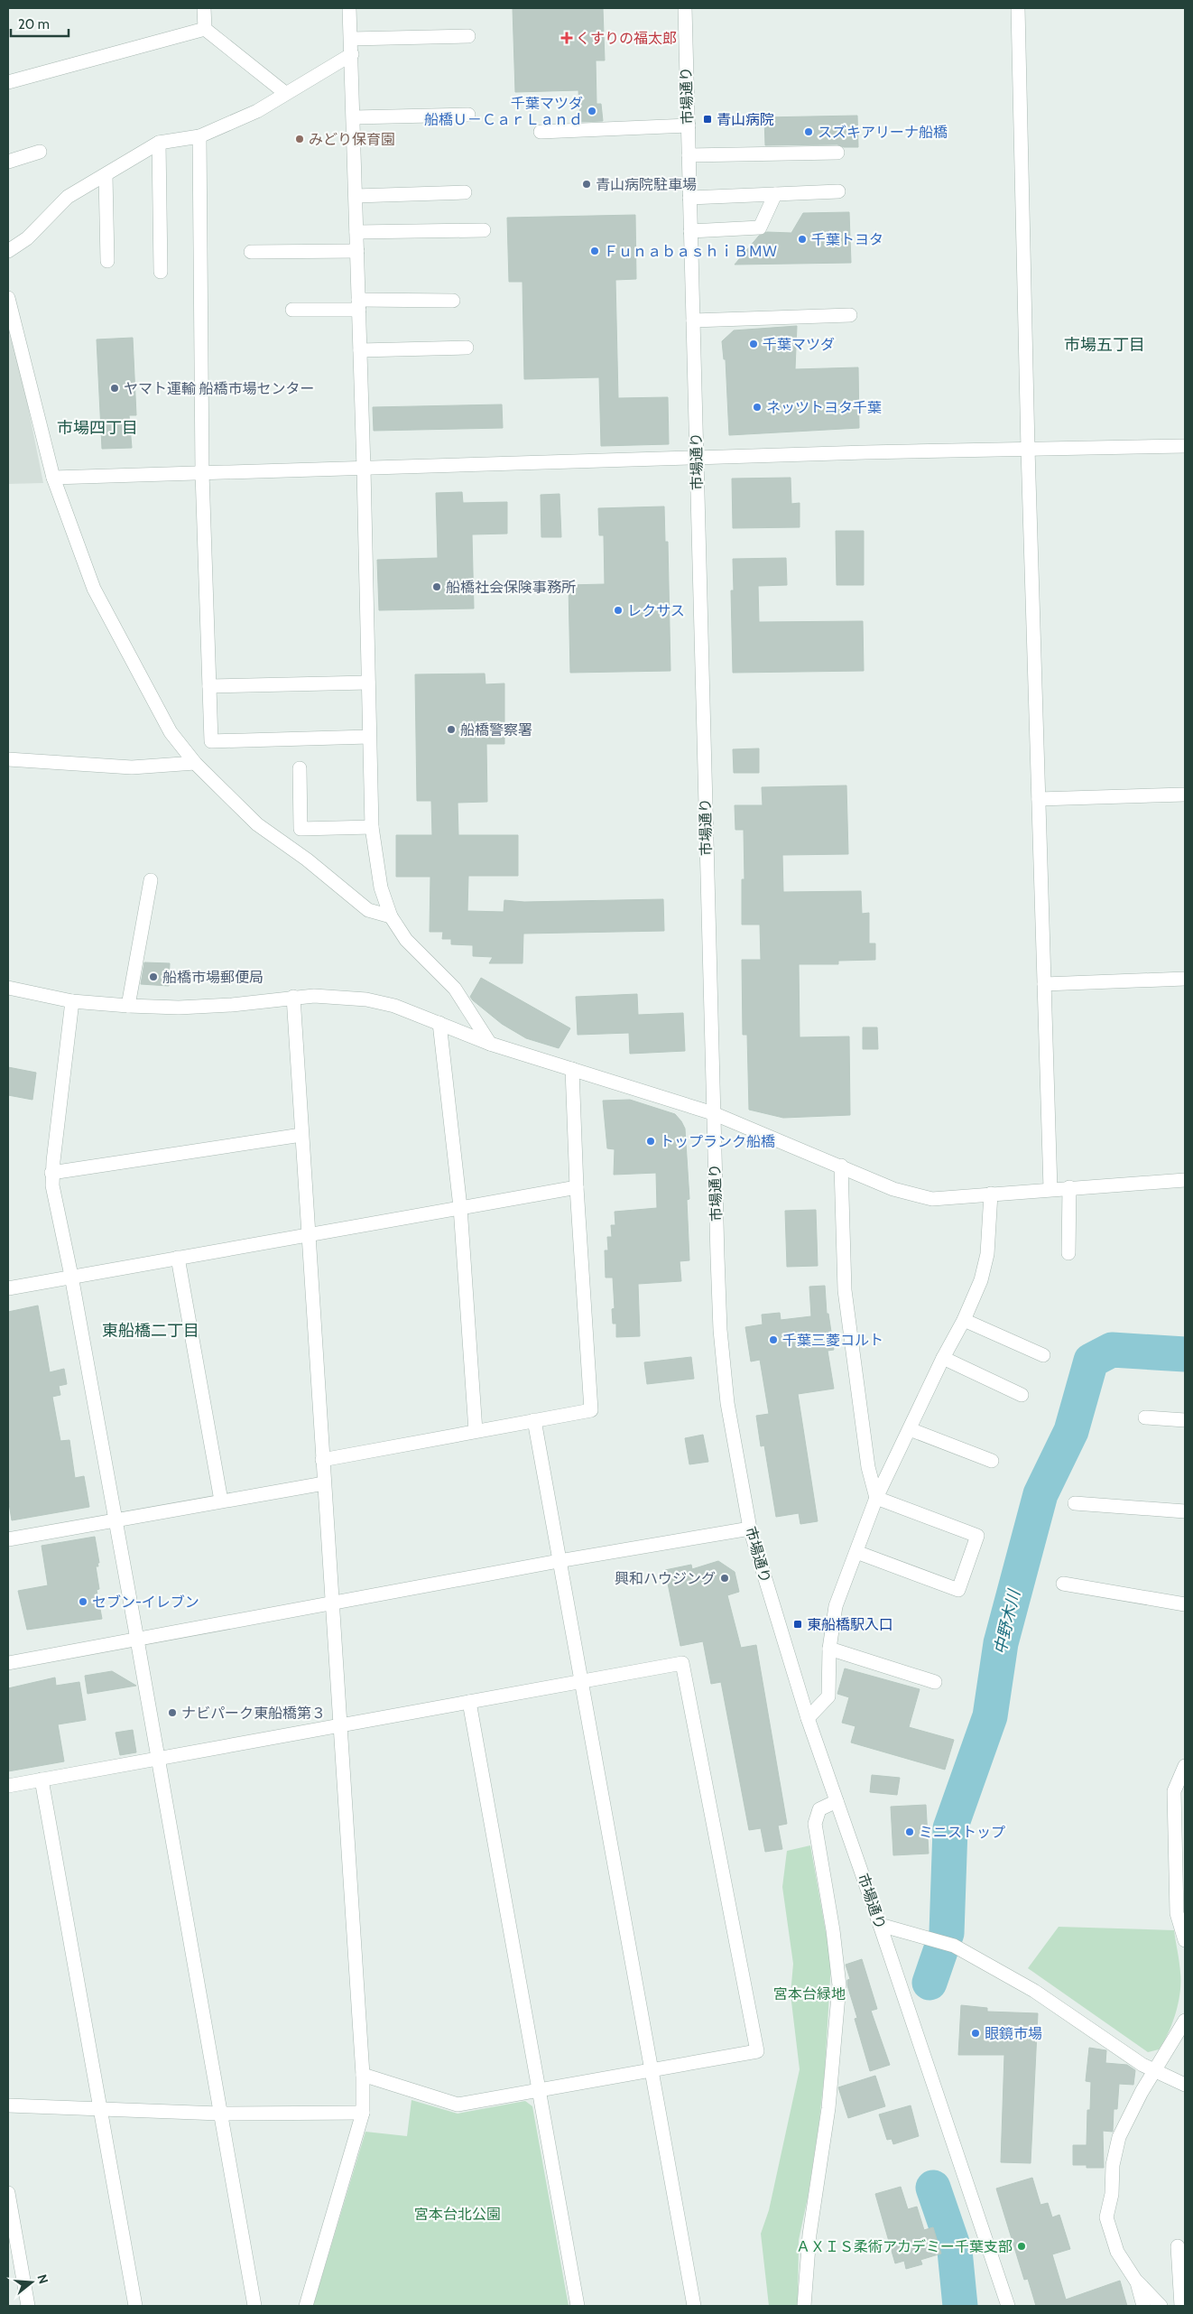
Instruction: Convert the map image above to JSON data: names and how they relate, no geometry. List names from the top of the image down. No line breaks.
{"streets":{"street":["市場通り"]},"districts":["市場五丁目","市場四丁目","東船橋二丁目"],"water":["中野木川"],"parks":["宮本台緑地","宮本台北公園"],"places":{"health":["くすりの福太郎"],"other":["千葉マツダ 船橋Ｕ－ＣａｒＬａｎｄ","スズキアリーナ船橋","みどり保育園","青山病院駐車場","千葉トヨタ","ＦｕｎａｂａｓｈｉＢＭＷ","千葉マツダ","ヤマト運輸 船橋市場センター","ネッツトヨタ千葉","船橋社会保険事務所","レクサス","船橋警察署","船橋市場郵便局","トップランク船橋","千葉三菱コルト","興和ハウジング","セブン-イレブン","ナビパーク東船橋第３","ミニストップ","眼鏡市場","ＡＸＩＳ柔術アカデミー千葉支部"],"transit":["青山病院","東船橋駅入口"]},"scale_bar":"20 m","north":"right"}
